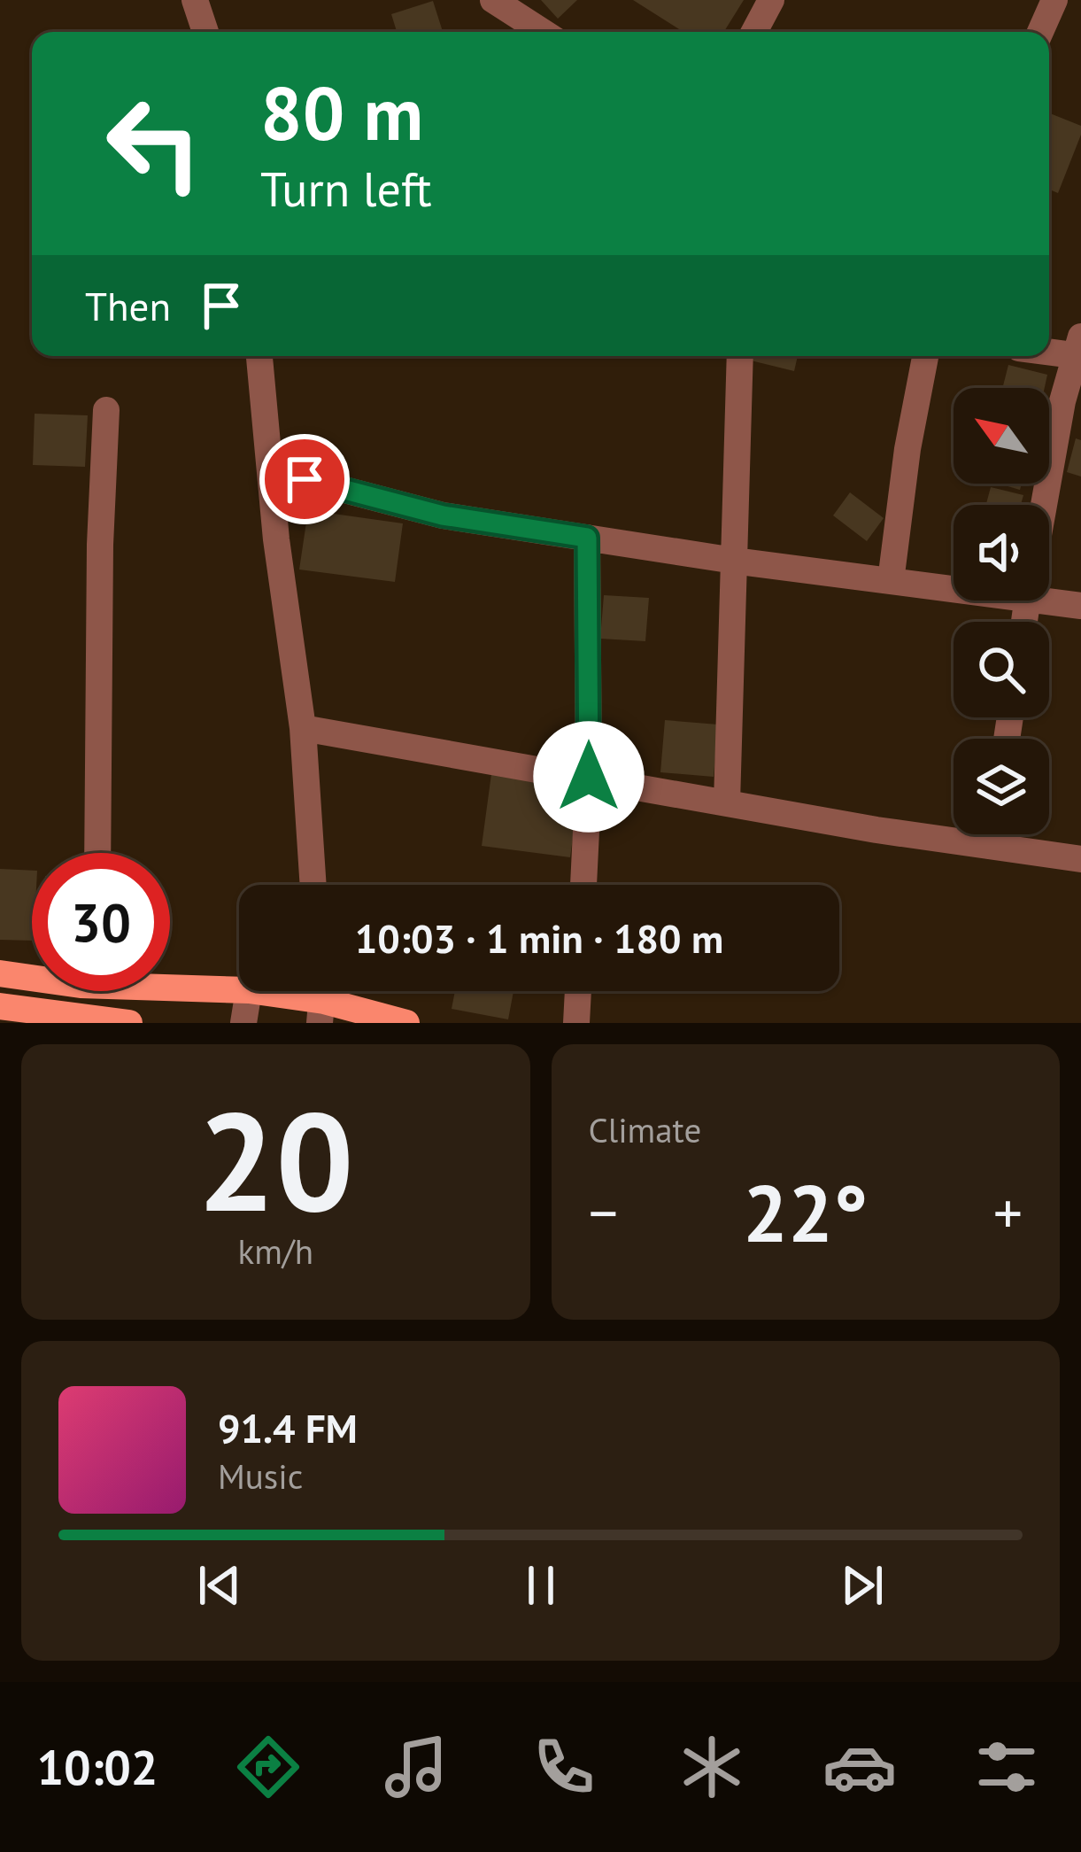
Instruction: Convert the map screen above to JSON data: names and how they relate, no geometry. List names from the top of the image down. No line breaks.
{"north":"top left","page":{"turn":["80 m","Turn left"],"then":"Then","limit":"30","trip":"10:03 · 1 min · 180 m","tile":[["20","km/h"],"Climate"],"heat":["−","22°","+"],"song":["91.4 FM","Music"],"tabs":"10:02"}}
